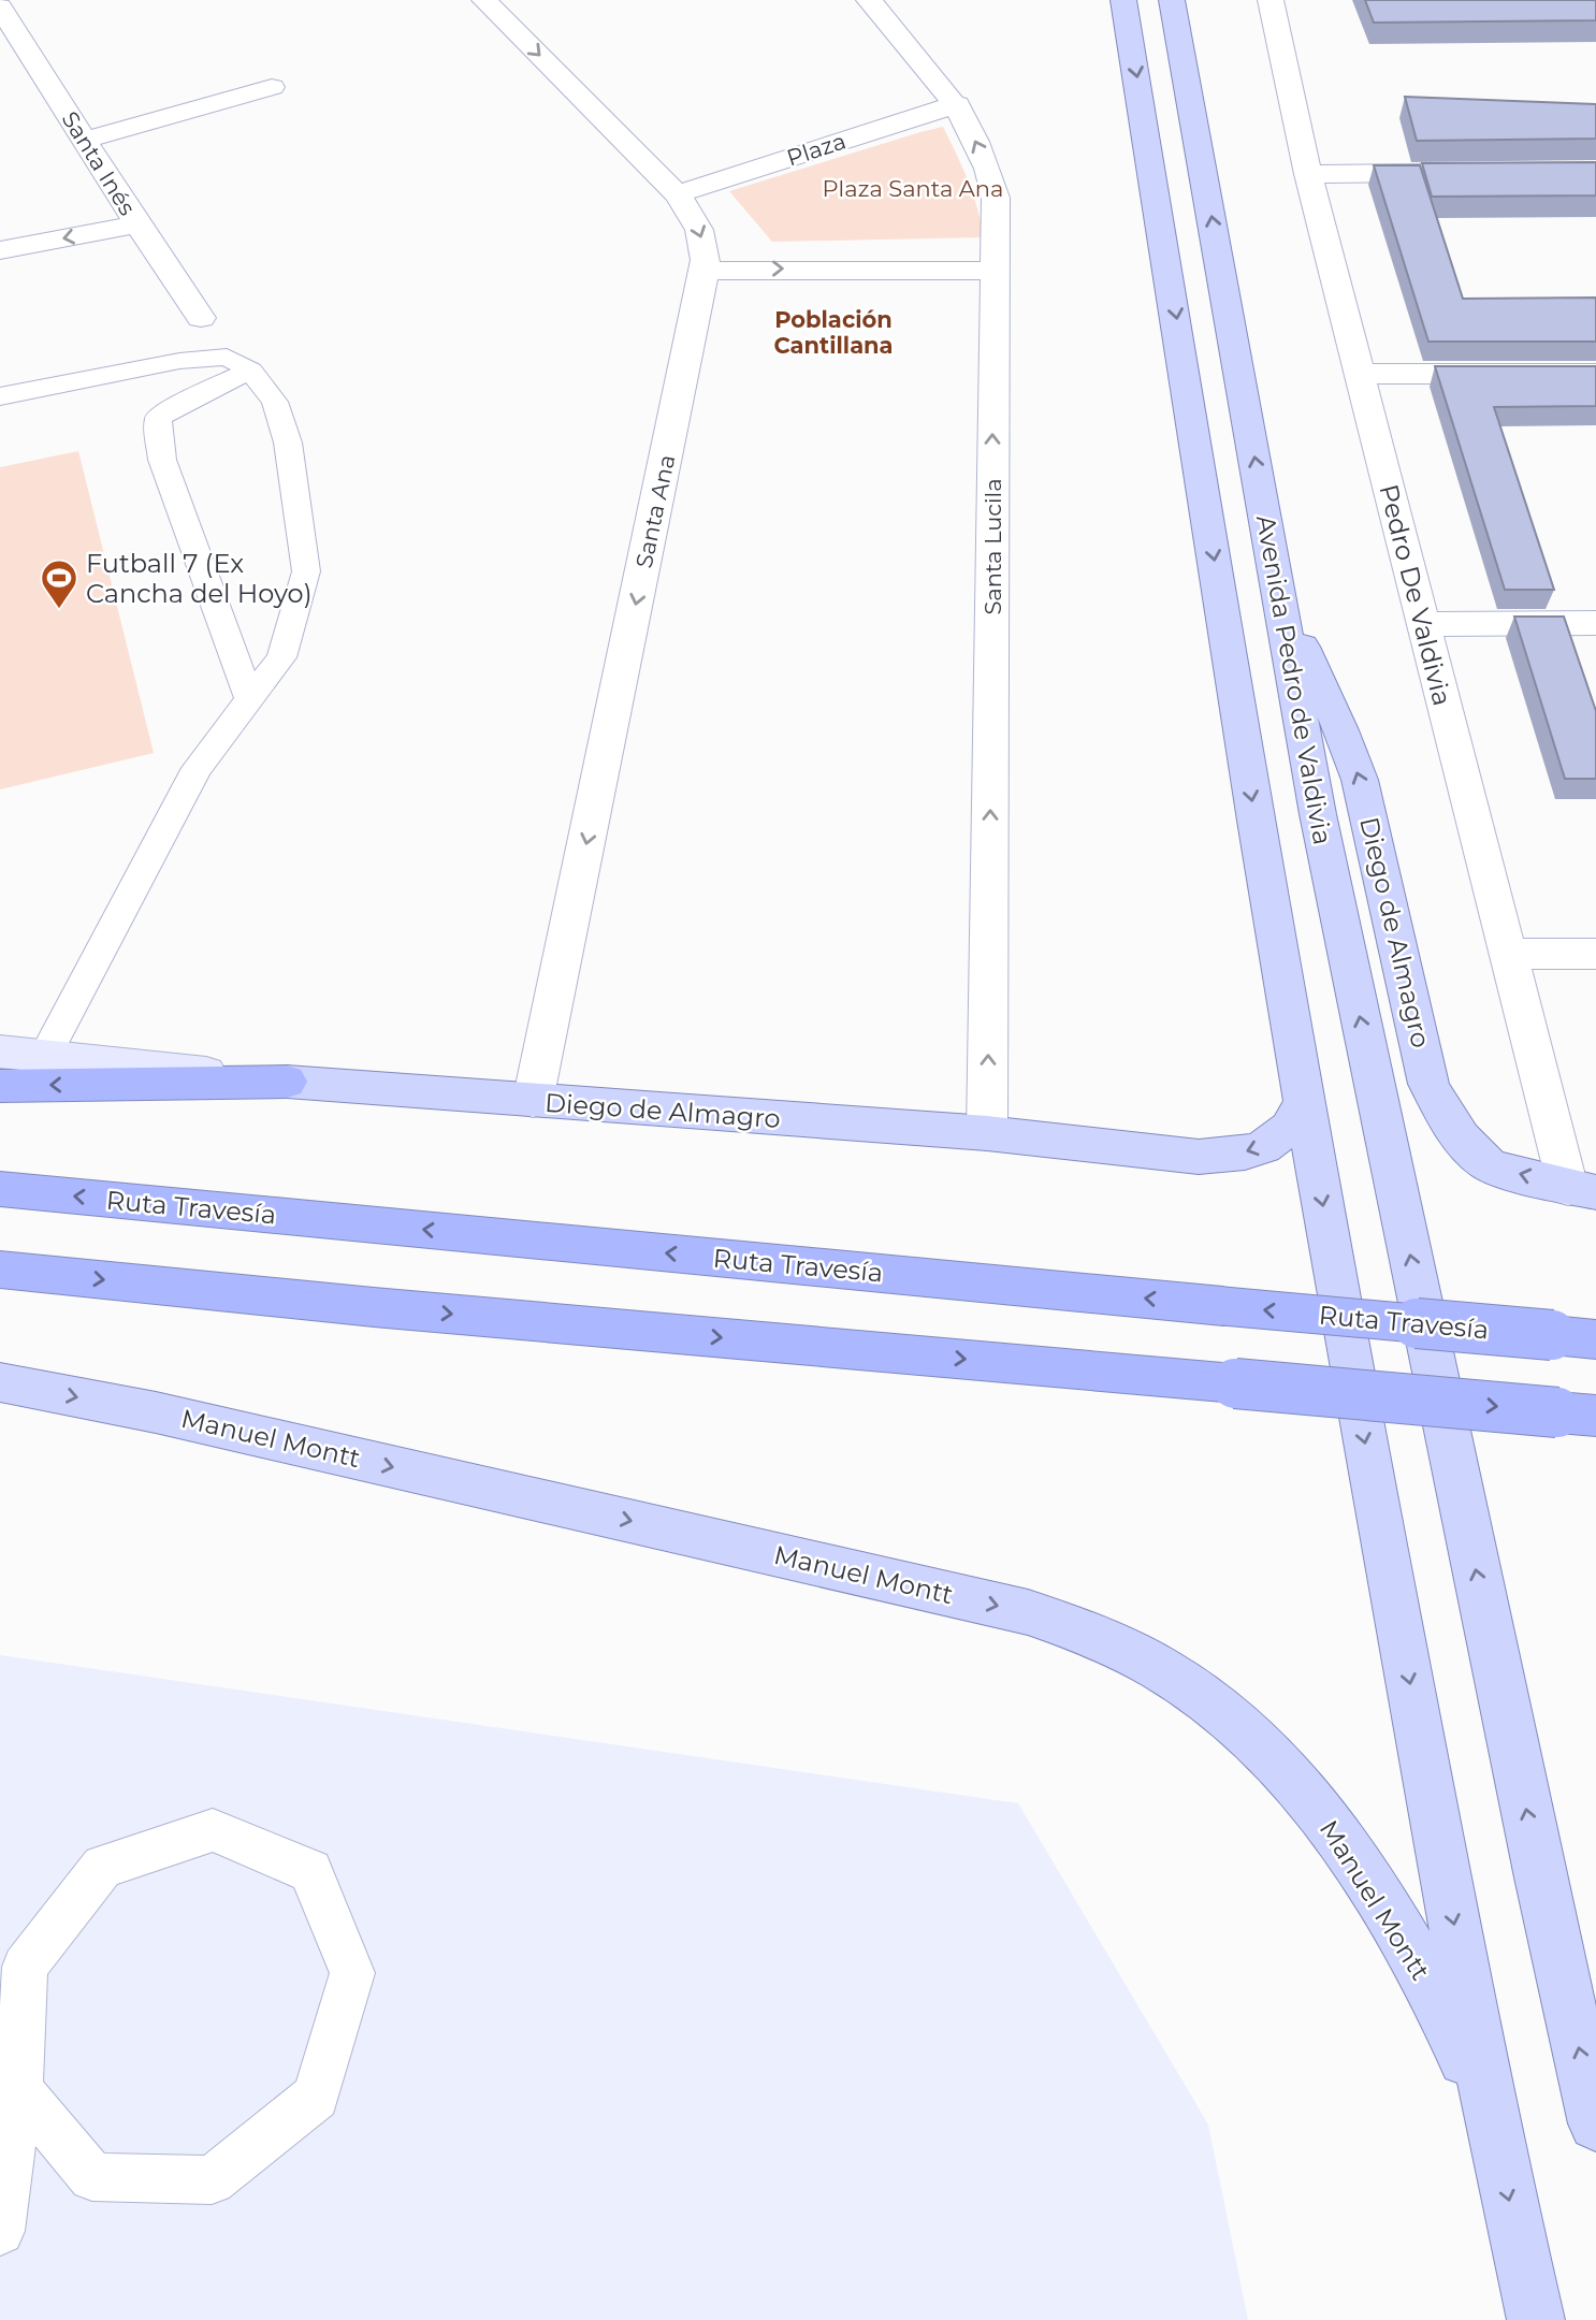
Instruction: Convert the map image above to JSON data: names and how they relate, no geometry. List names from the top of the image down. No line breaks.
{"streets":{"highway":["Ruta Travesía"],"main road":["Avenida Pedro de Valdivia","Diego de Almagro","Manuel Montt"],"street":["Plaza","Santa Inés","Santa Ana","Santa Lucila","Pedro De Valdivia"]},"crossings":[["Plaza","Santa Ana"],["Plaza","Santa Lucila"],["Santa Ana","Diego de Almagro"],["Santa Lucila","Diego de Almagro"],["Pedro De Valdivia","Diego de Almagro"],["Avenida Pedro de Valdivia","Diego de Almagro"]],"one_way":["Santa Ana","Santa Lucila","Manuel Montt"],"districts":["Población Cantillana"],"parks":["Plaza Santa Ana"],"places":{"sports":["Futball 7 (Ex Cancha del Hoyo)"]}}
